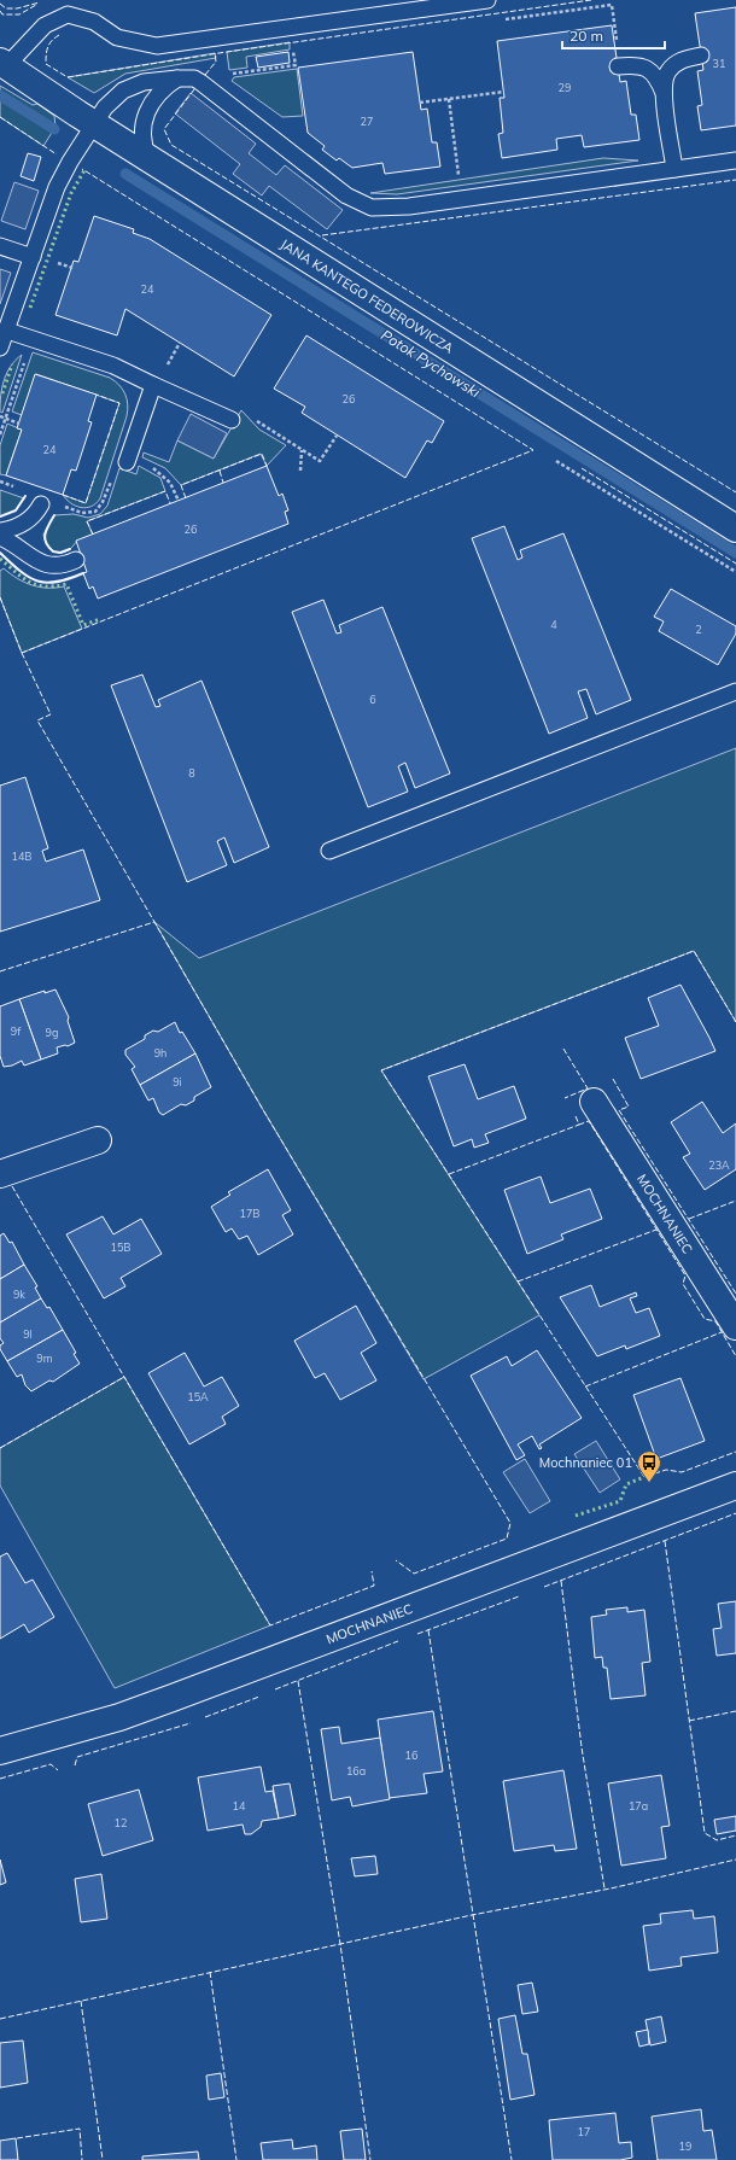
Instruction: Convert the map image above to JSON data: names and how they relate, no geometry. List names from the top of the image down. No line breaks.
{"streets":{"street":["JANA KANTEGO FEDEROWICZA","MOCHNANIEC"]},"water":["Potok Pychowski"],"places":{"bus stop":["Mochnaniec 01"]},"house_numbers":["31","29","27","24","26","24","26","4","2","6","8","14B","9f","9g","9h","9i","23A","17B","15B","9k","9l","9m","15A","16","16a","14","17a","12","17","19"],"scale_bar":"20 m"}
